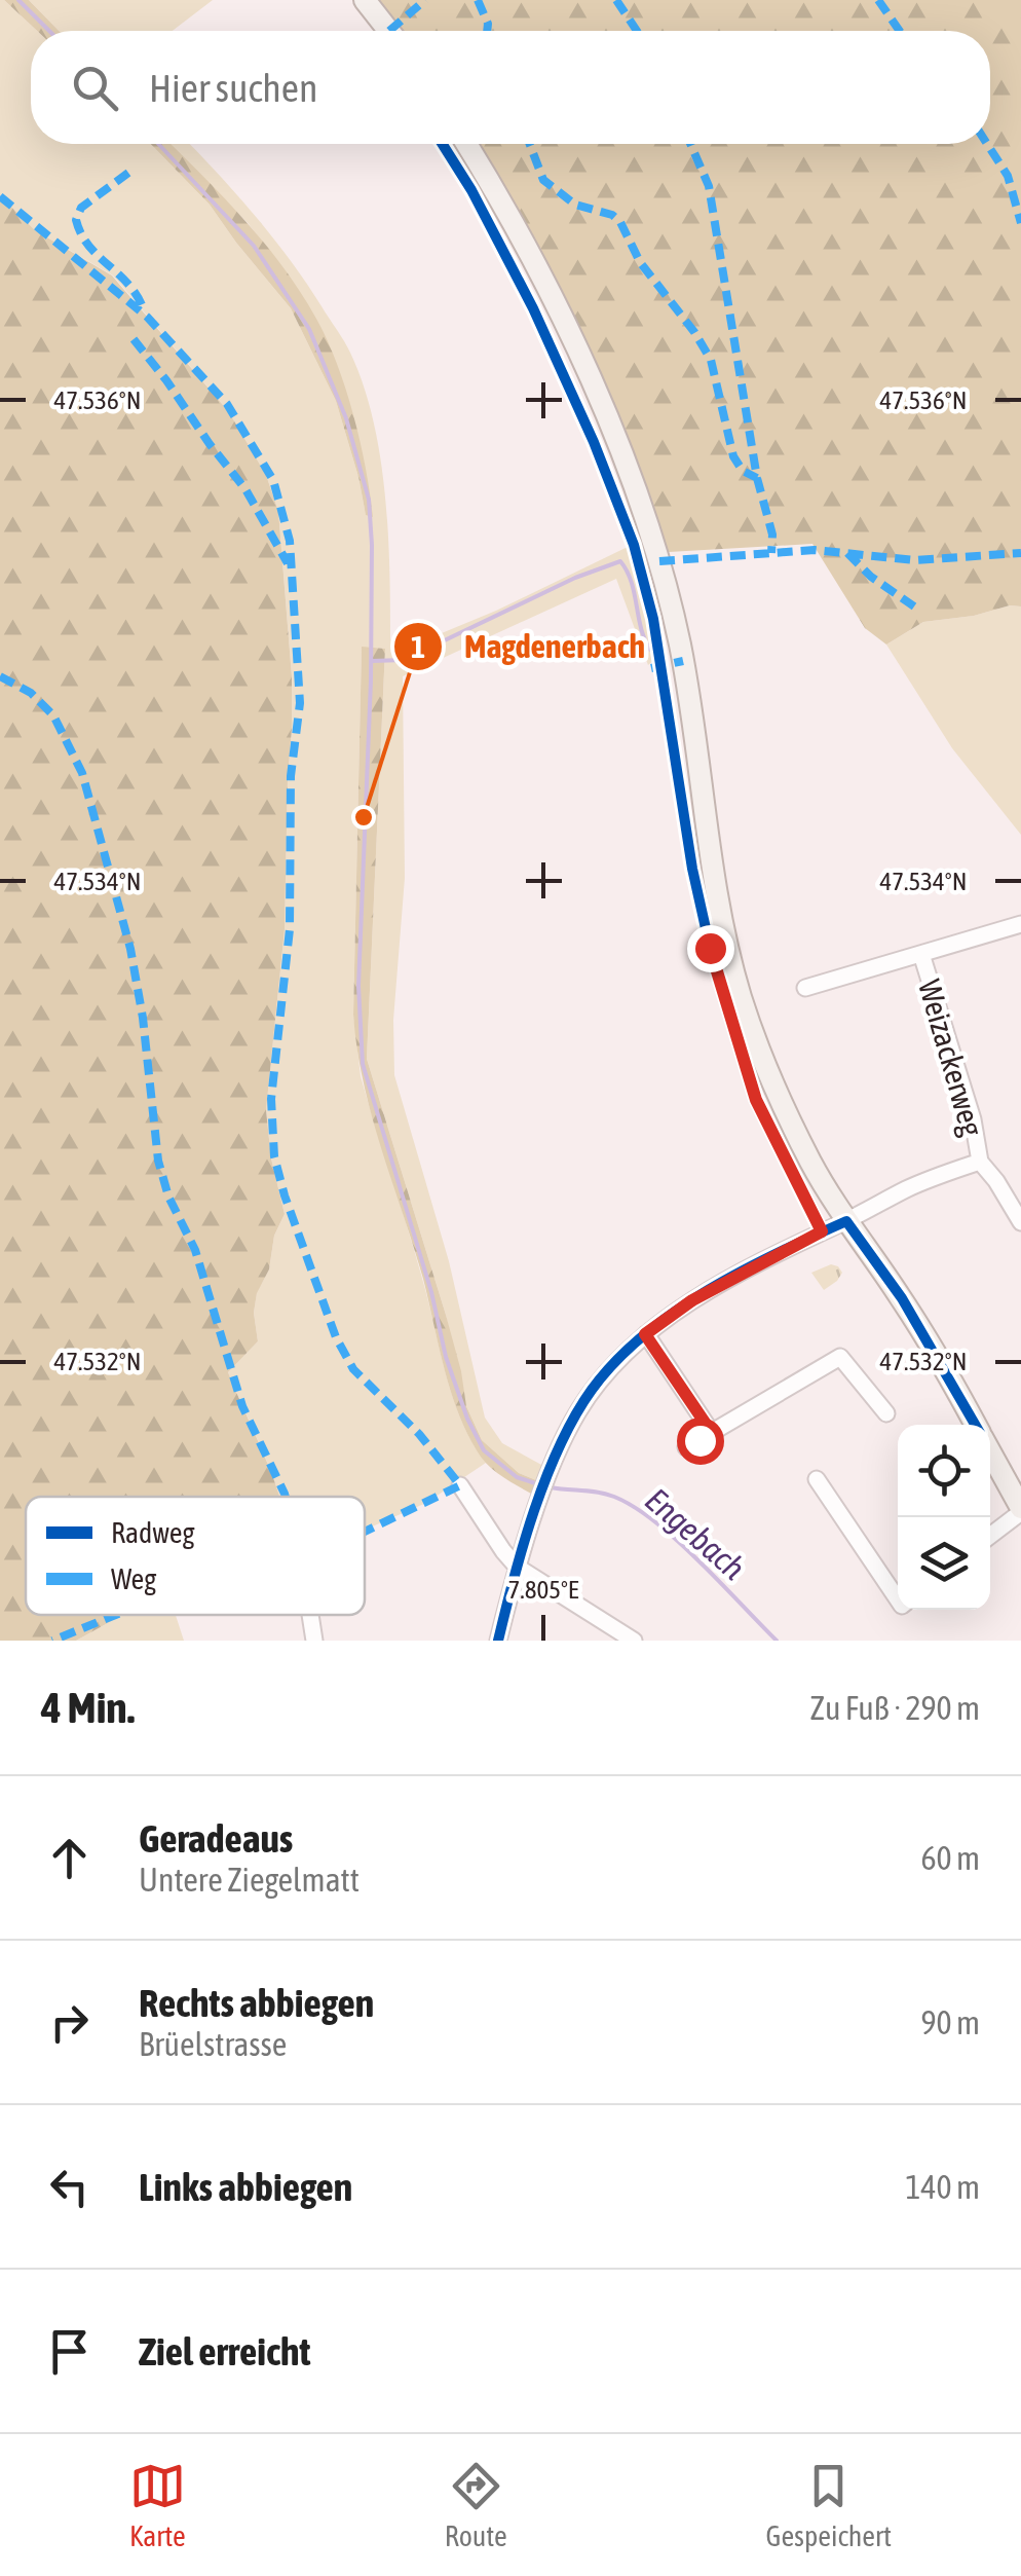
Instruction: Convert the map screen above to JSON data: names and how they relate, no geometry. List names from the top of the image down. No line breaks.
{"streets":{"street":["Weizackerweg"]},"water":["Engebach"],"places":["Magdenerbach"],"legend":["Radweg","Weg"],"page":{"search":"Hier suchen","heading":["4 Min.","Zu Fuß · 290 m"],"list":[["Geradeaus","Untere Ziegelmatt","60 m"],["Rechts abbiegen","Brüelstrasse","90 m"],["Links abbiegen","140 m"],"Ziel erreicht"],"nav":["Karte","Route","Gespeichert"]},"coordinates":["47.536°N","47.534°N","47.532°N","7.805°E"]}
